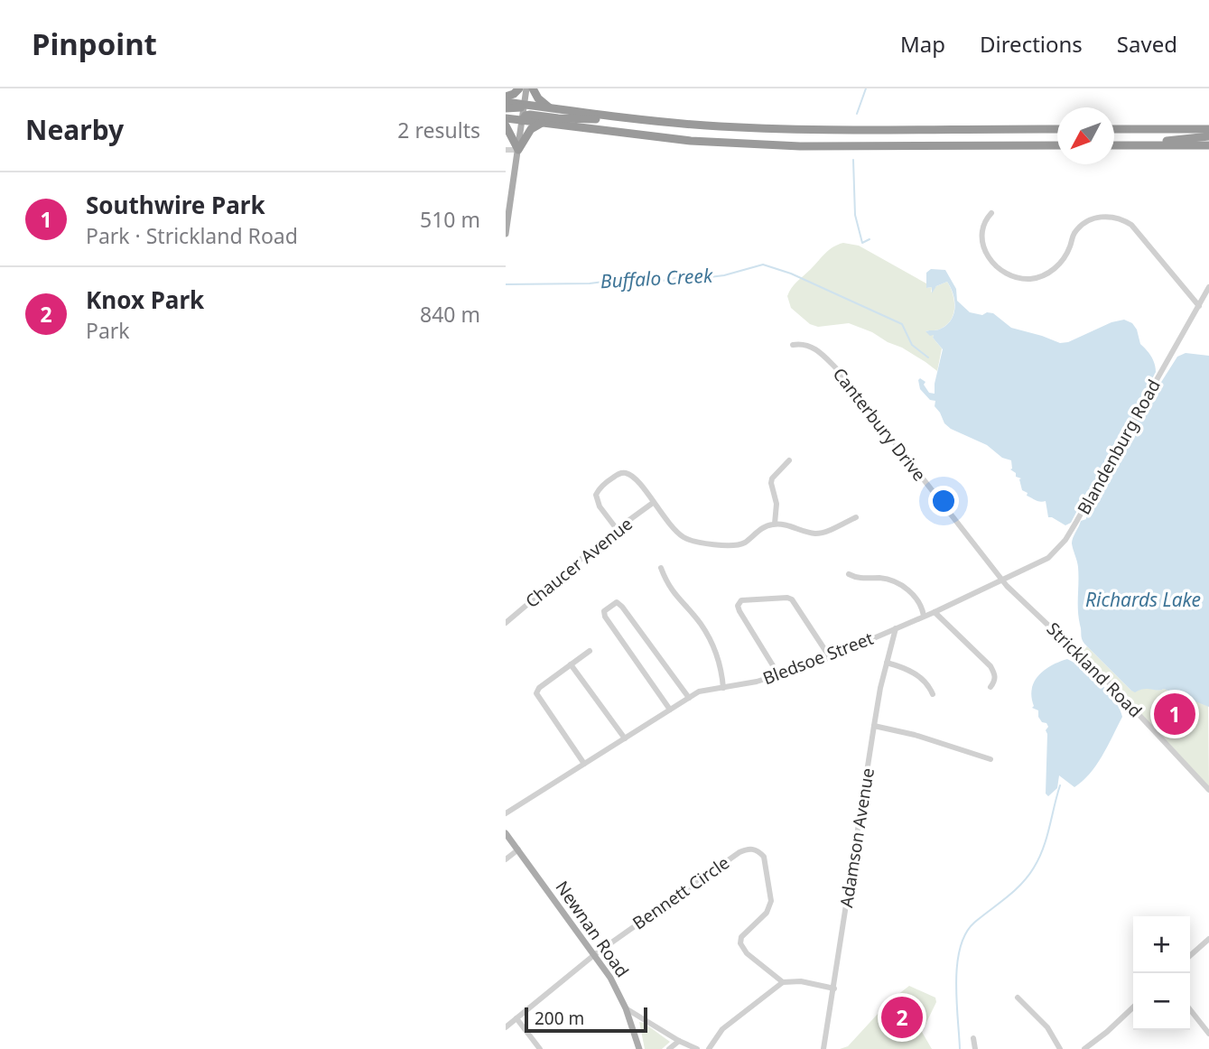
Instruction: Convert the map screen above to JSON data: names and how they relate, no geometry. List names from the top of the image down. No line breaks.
{"streets":{"main road":["Newnan Road"],"street":["Canterbury Drive","Blandenburg Road","Chaucer Avenue","Bledsoe Street","Strickland Road","Adamson Avenue","Bennett Circle"]},"crossings":[["Canterbury Drive","Blandenburg Road"],["Canterbury Drive","Bledsoe Street"],["Canterbury Drive","Strickland Road"],["Blandenburg Road","Bledsoe Street"],["Blandenburg Road","Strickland Road"],["Bledsoe Street","Strickland Road"],["Bledsoe Street","Adamson Avenue"],["Bennett Circle","Newnan Road"]],"water":["Buffalo Creek","Richards Lake"],"scale_bar":"200 m","north":"bottom left","page":{"header":"Pinpoint","nav":["Map","Directions","Saved"],"heading":["Nearby","2 results"],"list":[{"mark":"1","name":"Southwire Park","note":"Park · Strickland Road","value":"510 m"},{"mark":"2","name":"Knox Park","note":"Park","value":"840 m"}],"pins":["1","2"],"map_buttons":["+","−"],"scale":"200 m"}}
